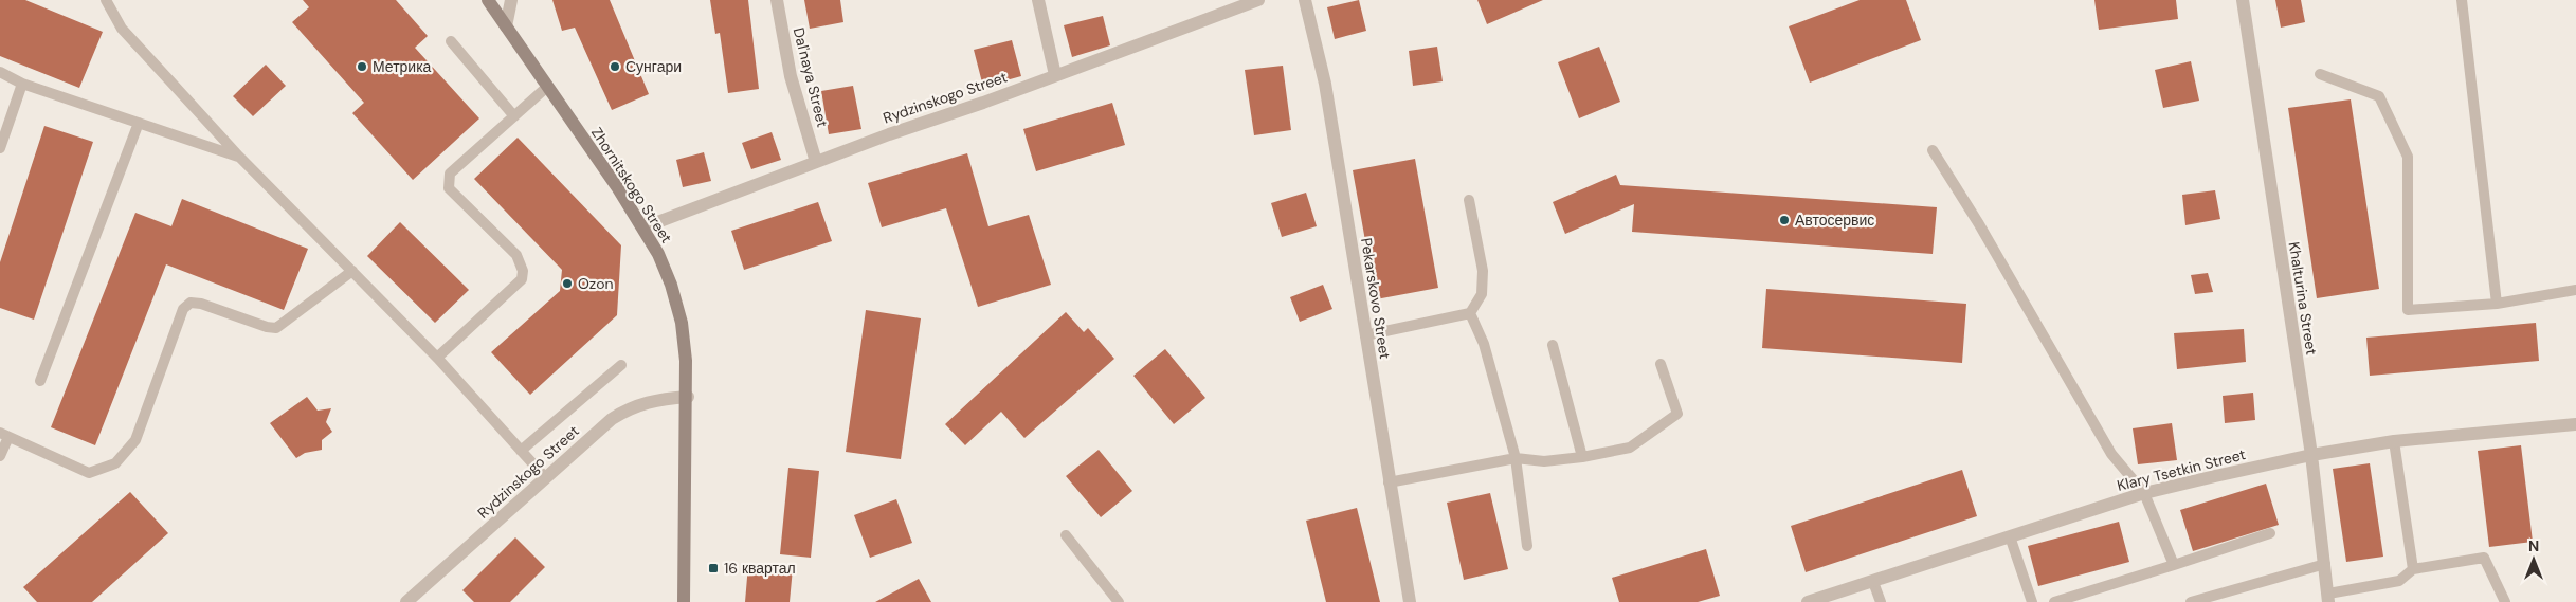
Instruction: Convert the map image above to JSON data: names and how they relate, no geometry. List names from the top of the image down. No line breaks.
{"streets":{"main road":["Zhornitskogo Street"],"street":["Dal'naya Street","Rydzinskogo Street","Pekarskovo Street","Khalturina Street","Klary Tsetkin Street"]},"crossings":[["Dal'naya Street","Rydzinskogo Street"],["Rydzinskogo Street","Zhornitskogo Street"],["Khalturina Street","Klary Tsetkin Street"]],"places":{"other":["Метрика","Сунгари","Автосервис","Ozon"],"transit":["16 квартал"]},"north":"top"}
